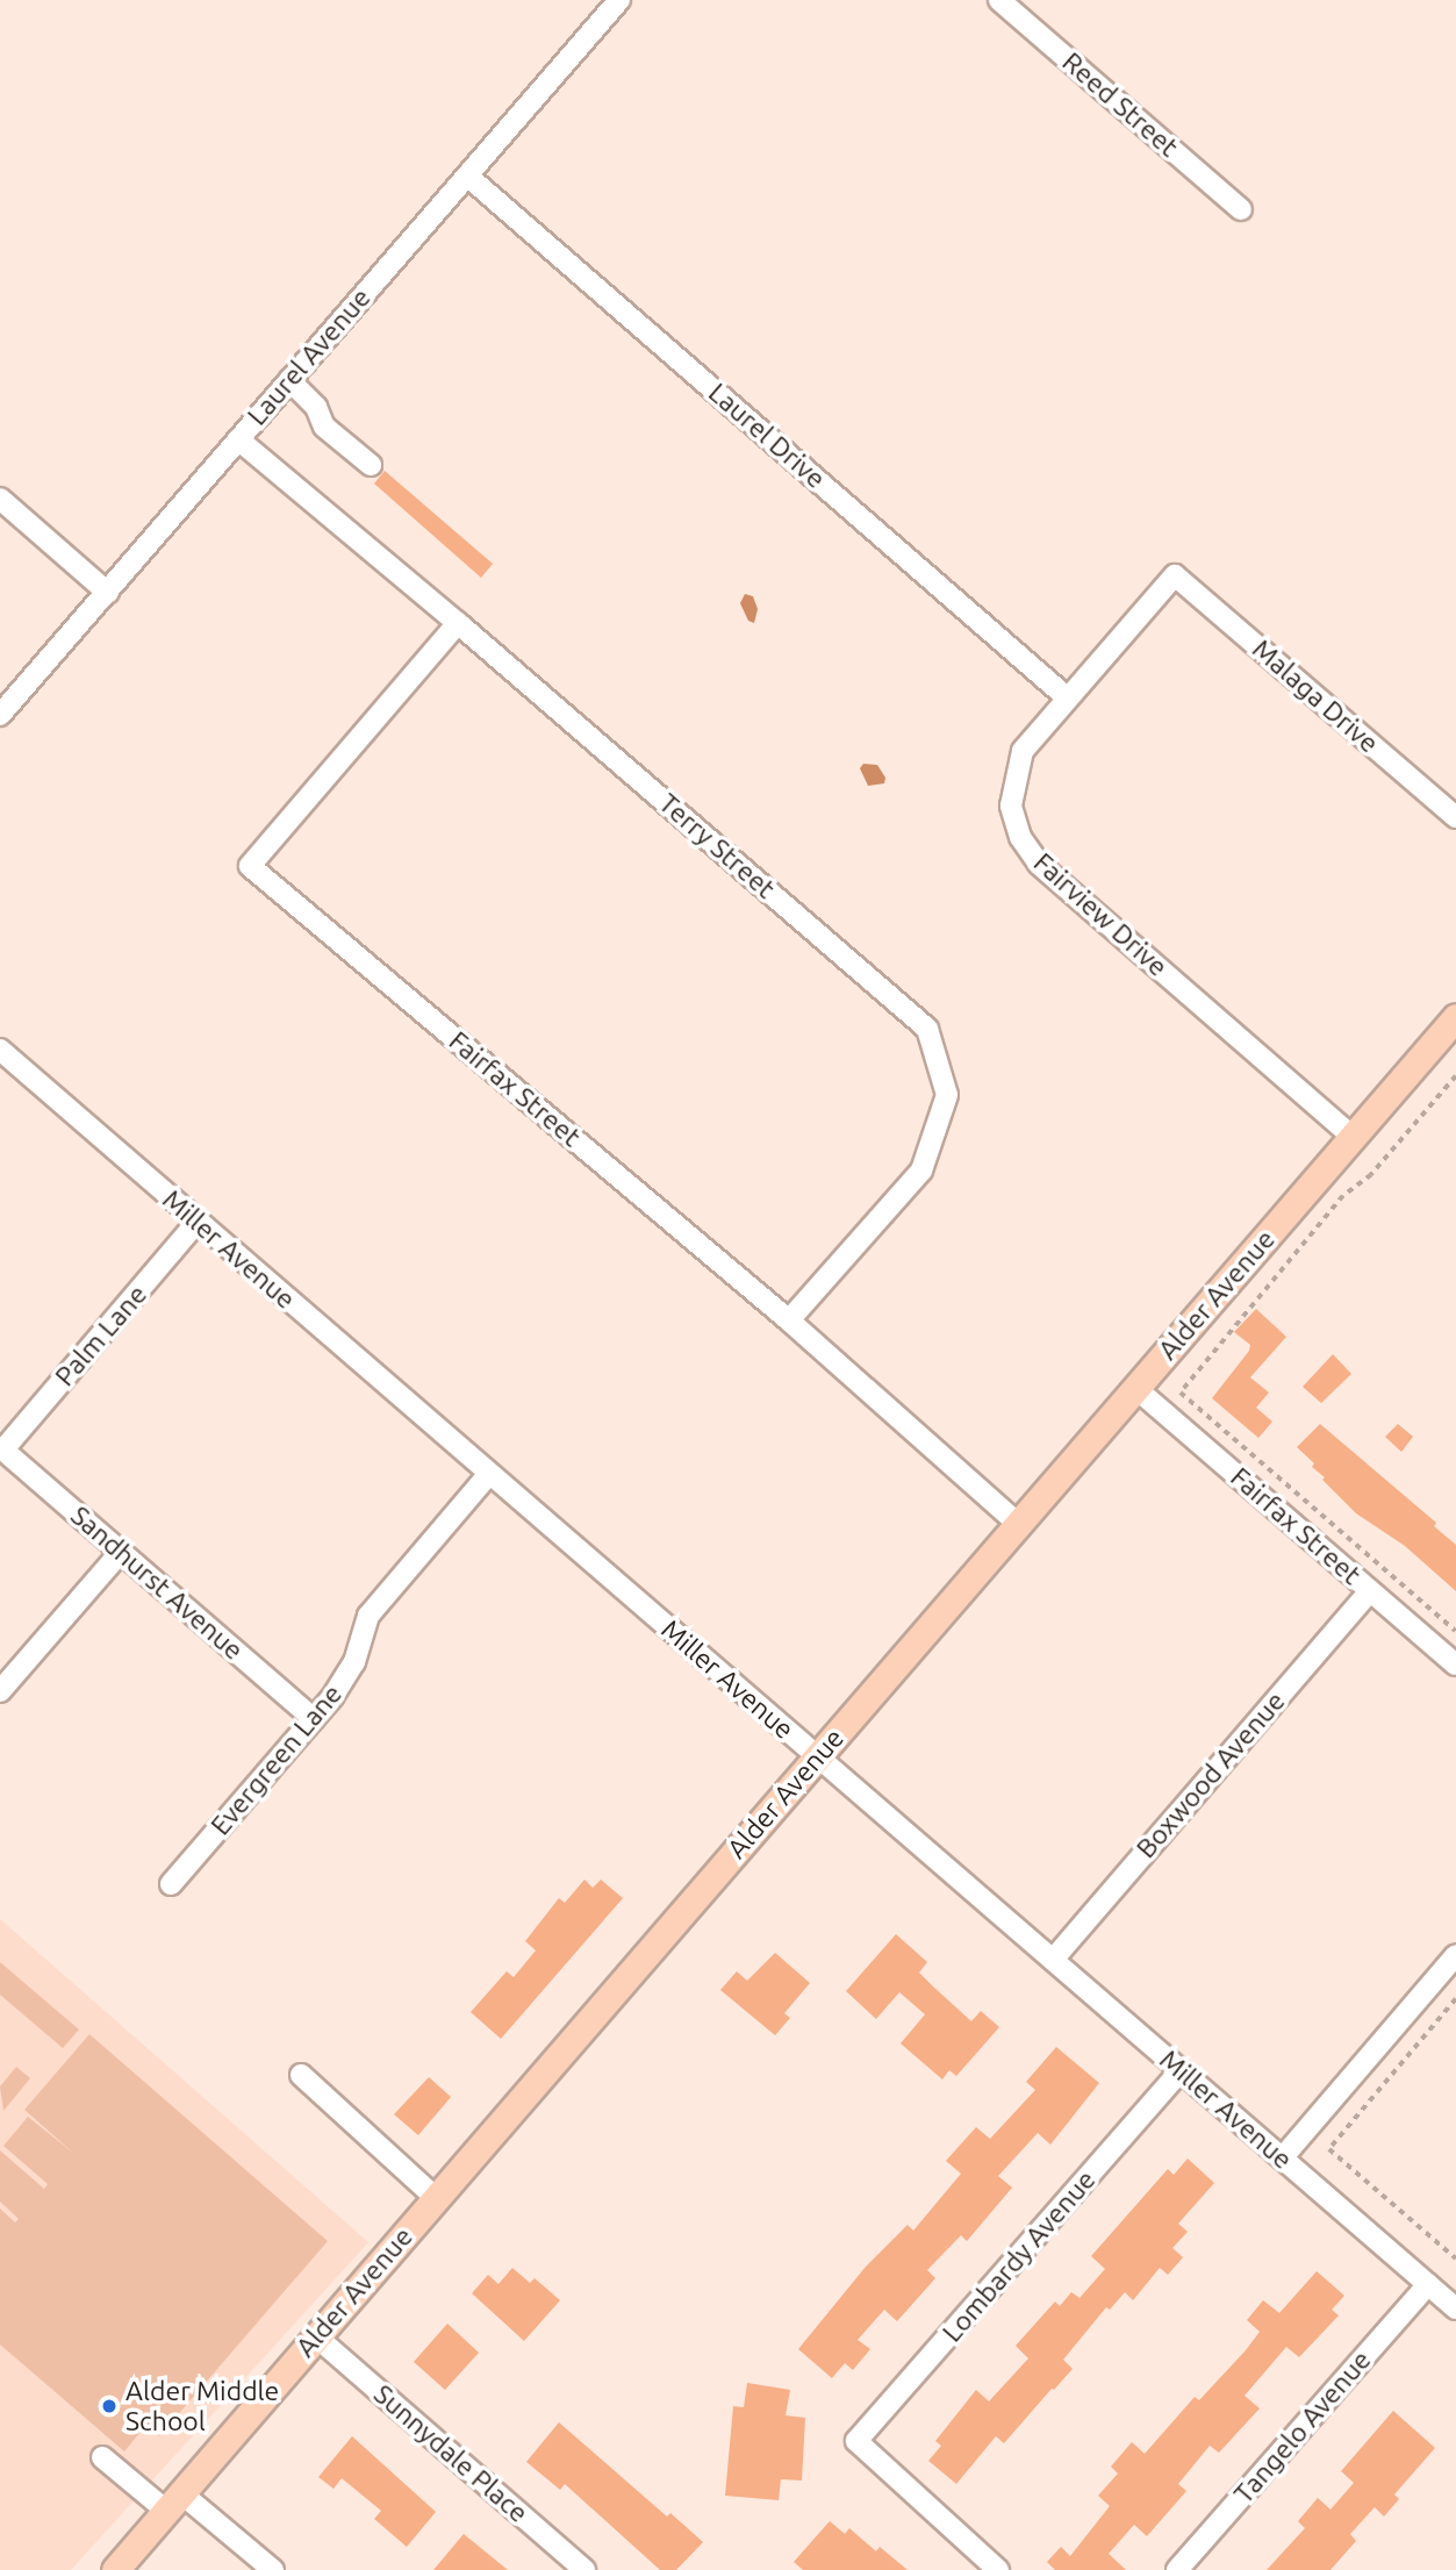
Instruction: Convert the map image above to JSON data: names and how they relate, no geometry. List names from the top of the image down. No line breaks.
{"streets":{"main road":["Alder Avenue"],"street":["Reed Street","Laurel Avenue","Laurel Drive","Malaga Drive","Terry Street","Fairview Drive","Fairfax Street","Miller Avenue","Palm Lane","Sandhurst Avenue","Evergreen Lane","Boxwood Avenue","Lombardy Avenue","Tangelo Avenue","Sunnydale Place"]},"crossings":[["Laurel Avenue","Laurel Drive"],["Laurel Avenue","Terry Street"],["Laurel Drive","Fairview Drive"],["Malaga Drive","Fairview Drive"],["Terry Street","Fairfax Street"],["Fairview Drive","Alder Avenue"],["Fairfax Street","Alder Avenue"],["Fairfax Street","Boxwood Avenue"],["Miller Avenue","Alder Avenue"],["Miller Avenue","Palm Lane"],["Miller Avenue","Evergreen Lane"],["Miller Avenue","Boxwood Avenue"],["Miller Avenue","Lombardy Avenue"],["Miller Avenue","Tangelo Avenue"],["Alder Avenue","Sunnydale Place"],["Palm Lane","Sandhurst Avenue"],["Sandhurst Avenue","Evergreen Lane"]],"places":["Alder Middle School"]}
